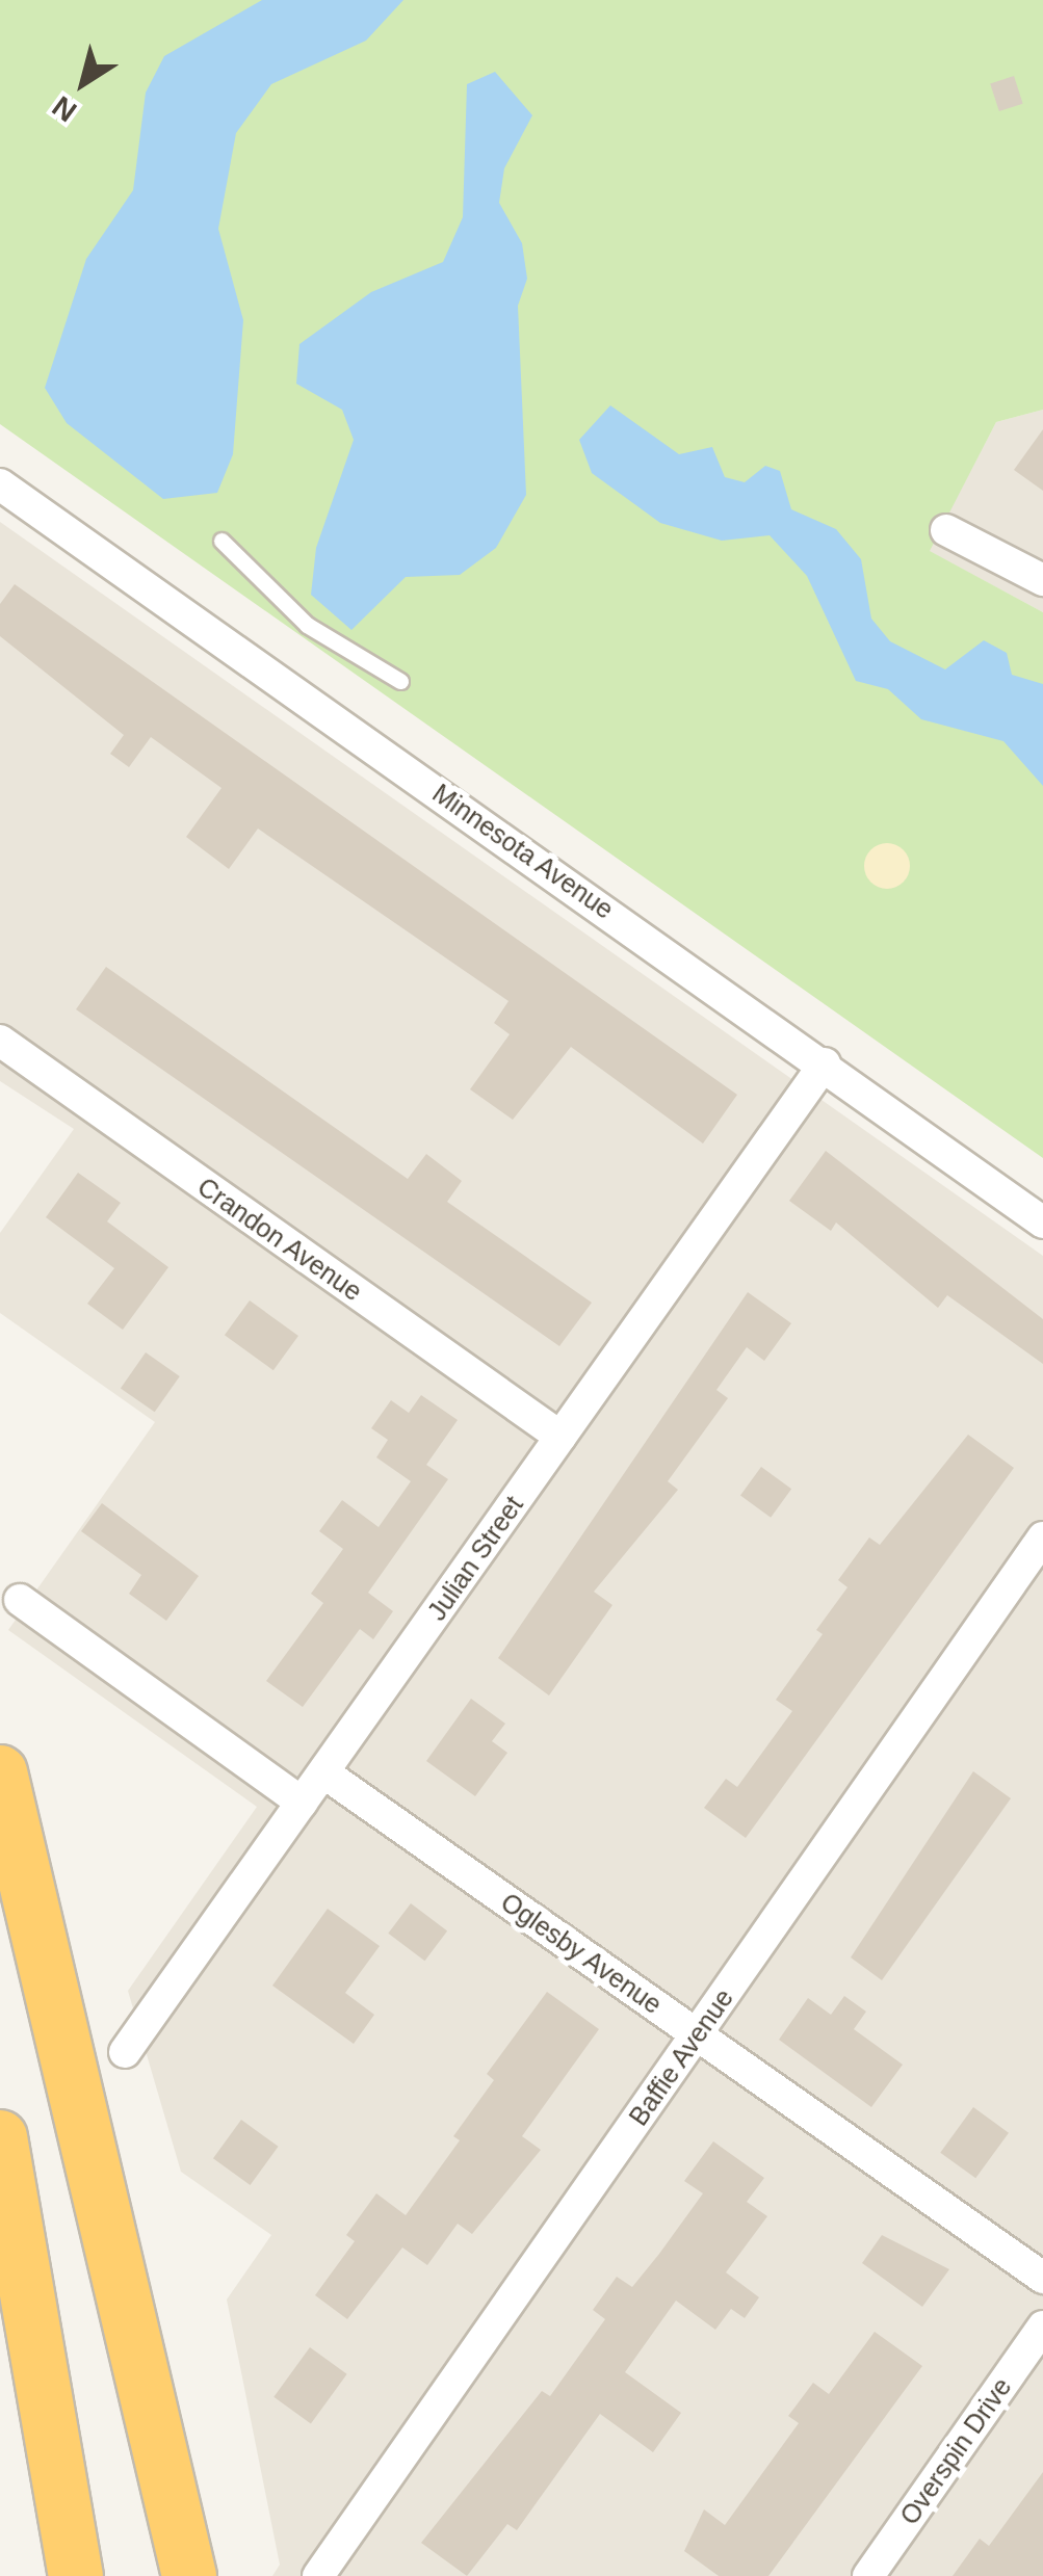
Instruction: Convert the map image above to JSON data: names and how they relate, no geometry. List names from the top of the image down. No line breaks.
{"streets":{"street":["Minnesota Avenue","Crandon Avenue","Julian Street","Oglesby Avenue","Baffie Avenue","Overspin Drive"]},"crossings":[["Minnesota Avenue","Julian Street"],["Crandon Avenue","Julian Street"],["Julian Street","Oglesby Avenue"],["Oglesby Avenue","Baffie Avenue"]],"north":"bottom left"}
